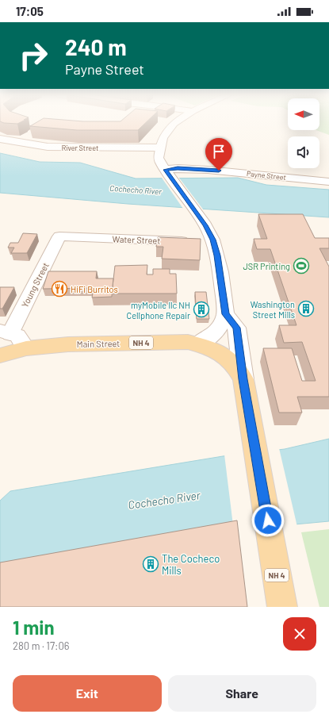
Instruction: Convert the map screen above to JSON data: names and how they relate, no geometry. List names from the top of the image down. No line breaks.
{"streets":{"main road":["NH 4","Main Street"],"street":["River Street","Payne Street","Water Street","Young Street"]},"crossings":[["Water Street","Young Street"],["NH 4","Main Street"]],"water":["Cochecho River"],"places":{"sports":["JSR Printing"],"restaurant":["HiFi Burritos"],"building":["Washington Street Mills","myMobile llc NH Cellphone Repair","The Cocheco Mills"]},"north":"left","page":{"status":"17:05","turn":["240 m","Payne Street"],"heading":["1 min","280 m · 17:06"],"buttons":["Exit","Share"]}}
